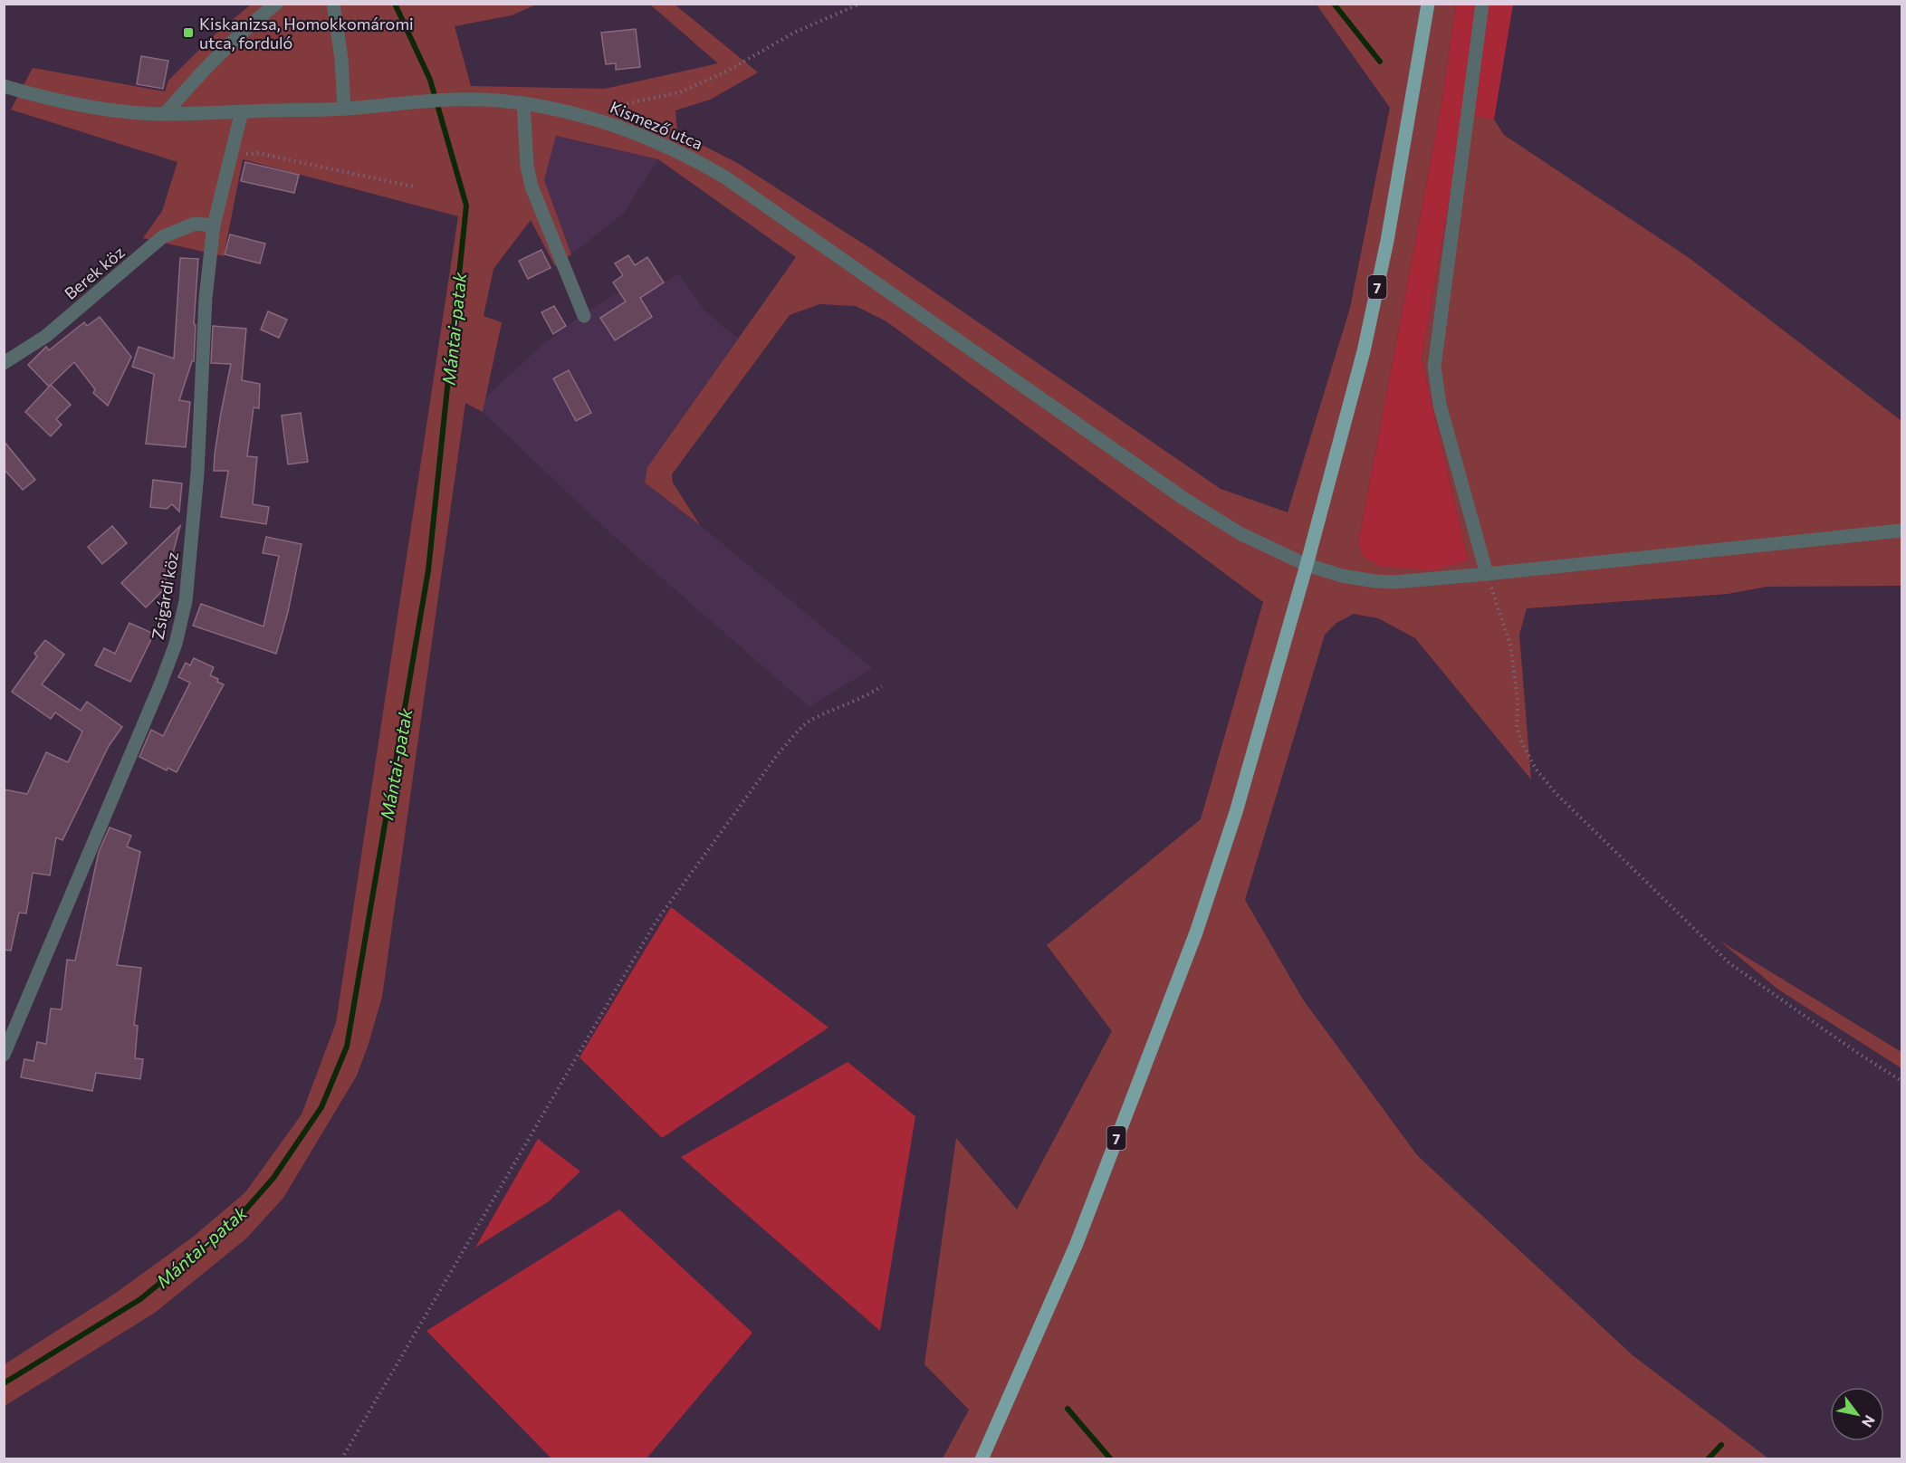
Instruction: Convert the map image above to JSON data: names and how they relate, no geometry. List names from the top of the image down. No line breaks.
{"streets":{"main road":["7"],"street":["Kismező utca","Berek köz","Zsigárdi köz"]},"crossings":[["Kismező utca","7"],["Kismező utca","Zsigárdi köz"],["Berek köz","Zsigárdi köz"]],"water":["Mántai-patak"],"places":{"transit":["Kiskanizsa, Homokkomáromi utca, forduló"]},"north":"bottom right"}
